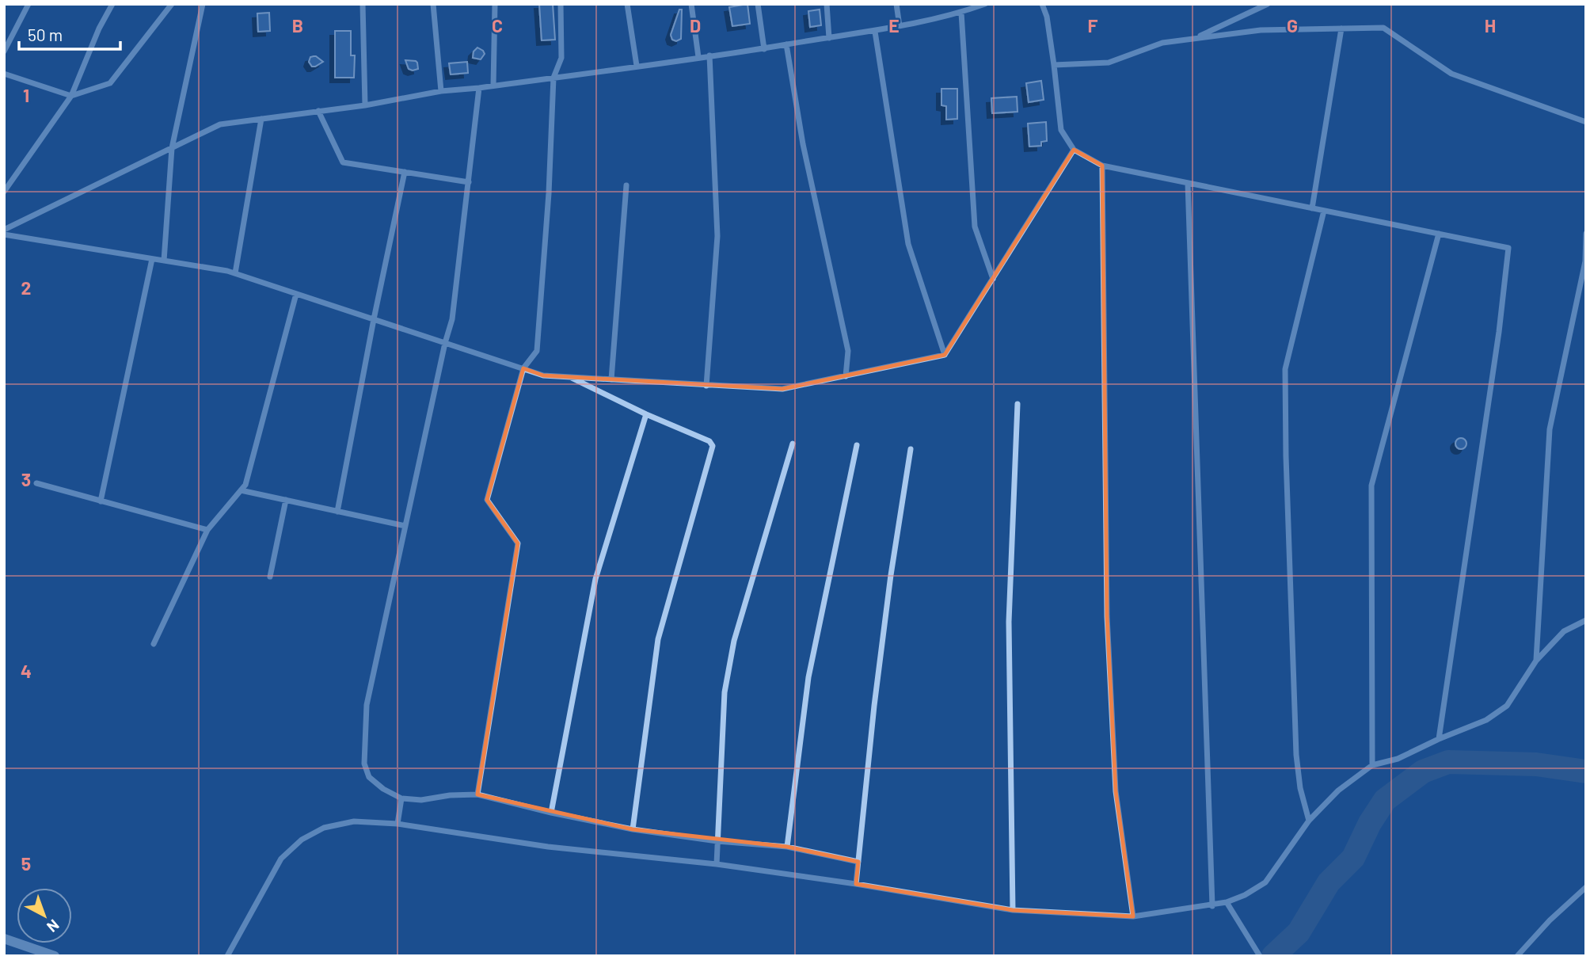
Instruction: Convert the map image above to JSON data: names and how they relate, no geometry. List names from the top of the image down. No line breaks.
{"scale_bar":"50 m","north":"bottom right","grid":{"columns":["B","C","D","E","F","G","H"],"rows":["1","2","3","4","5"]}}
